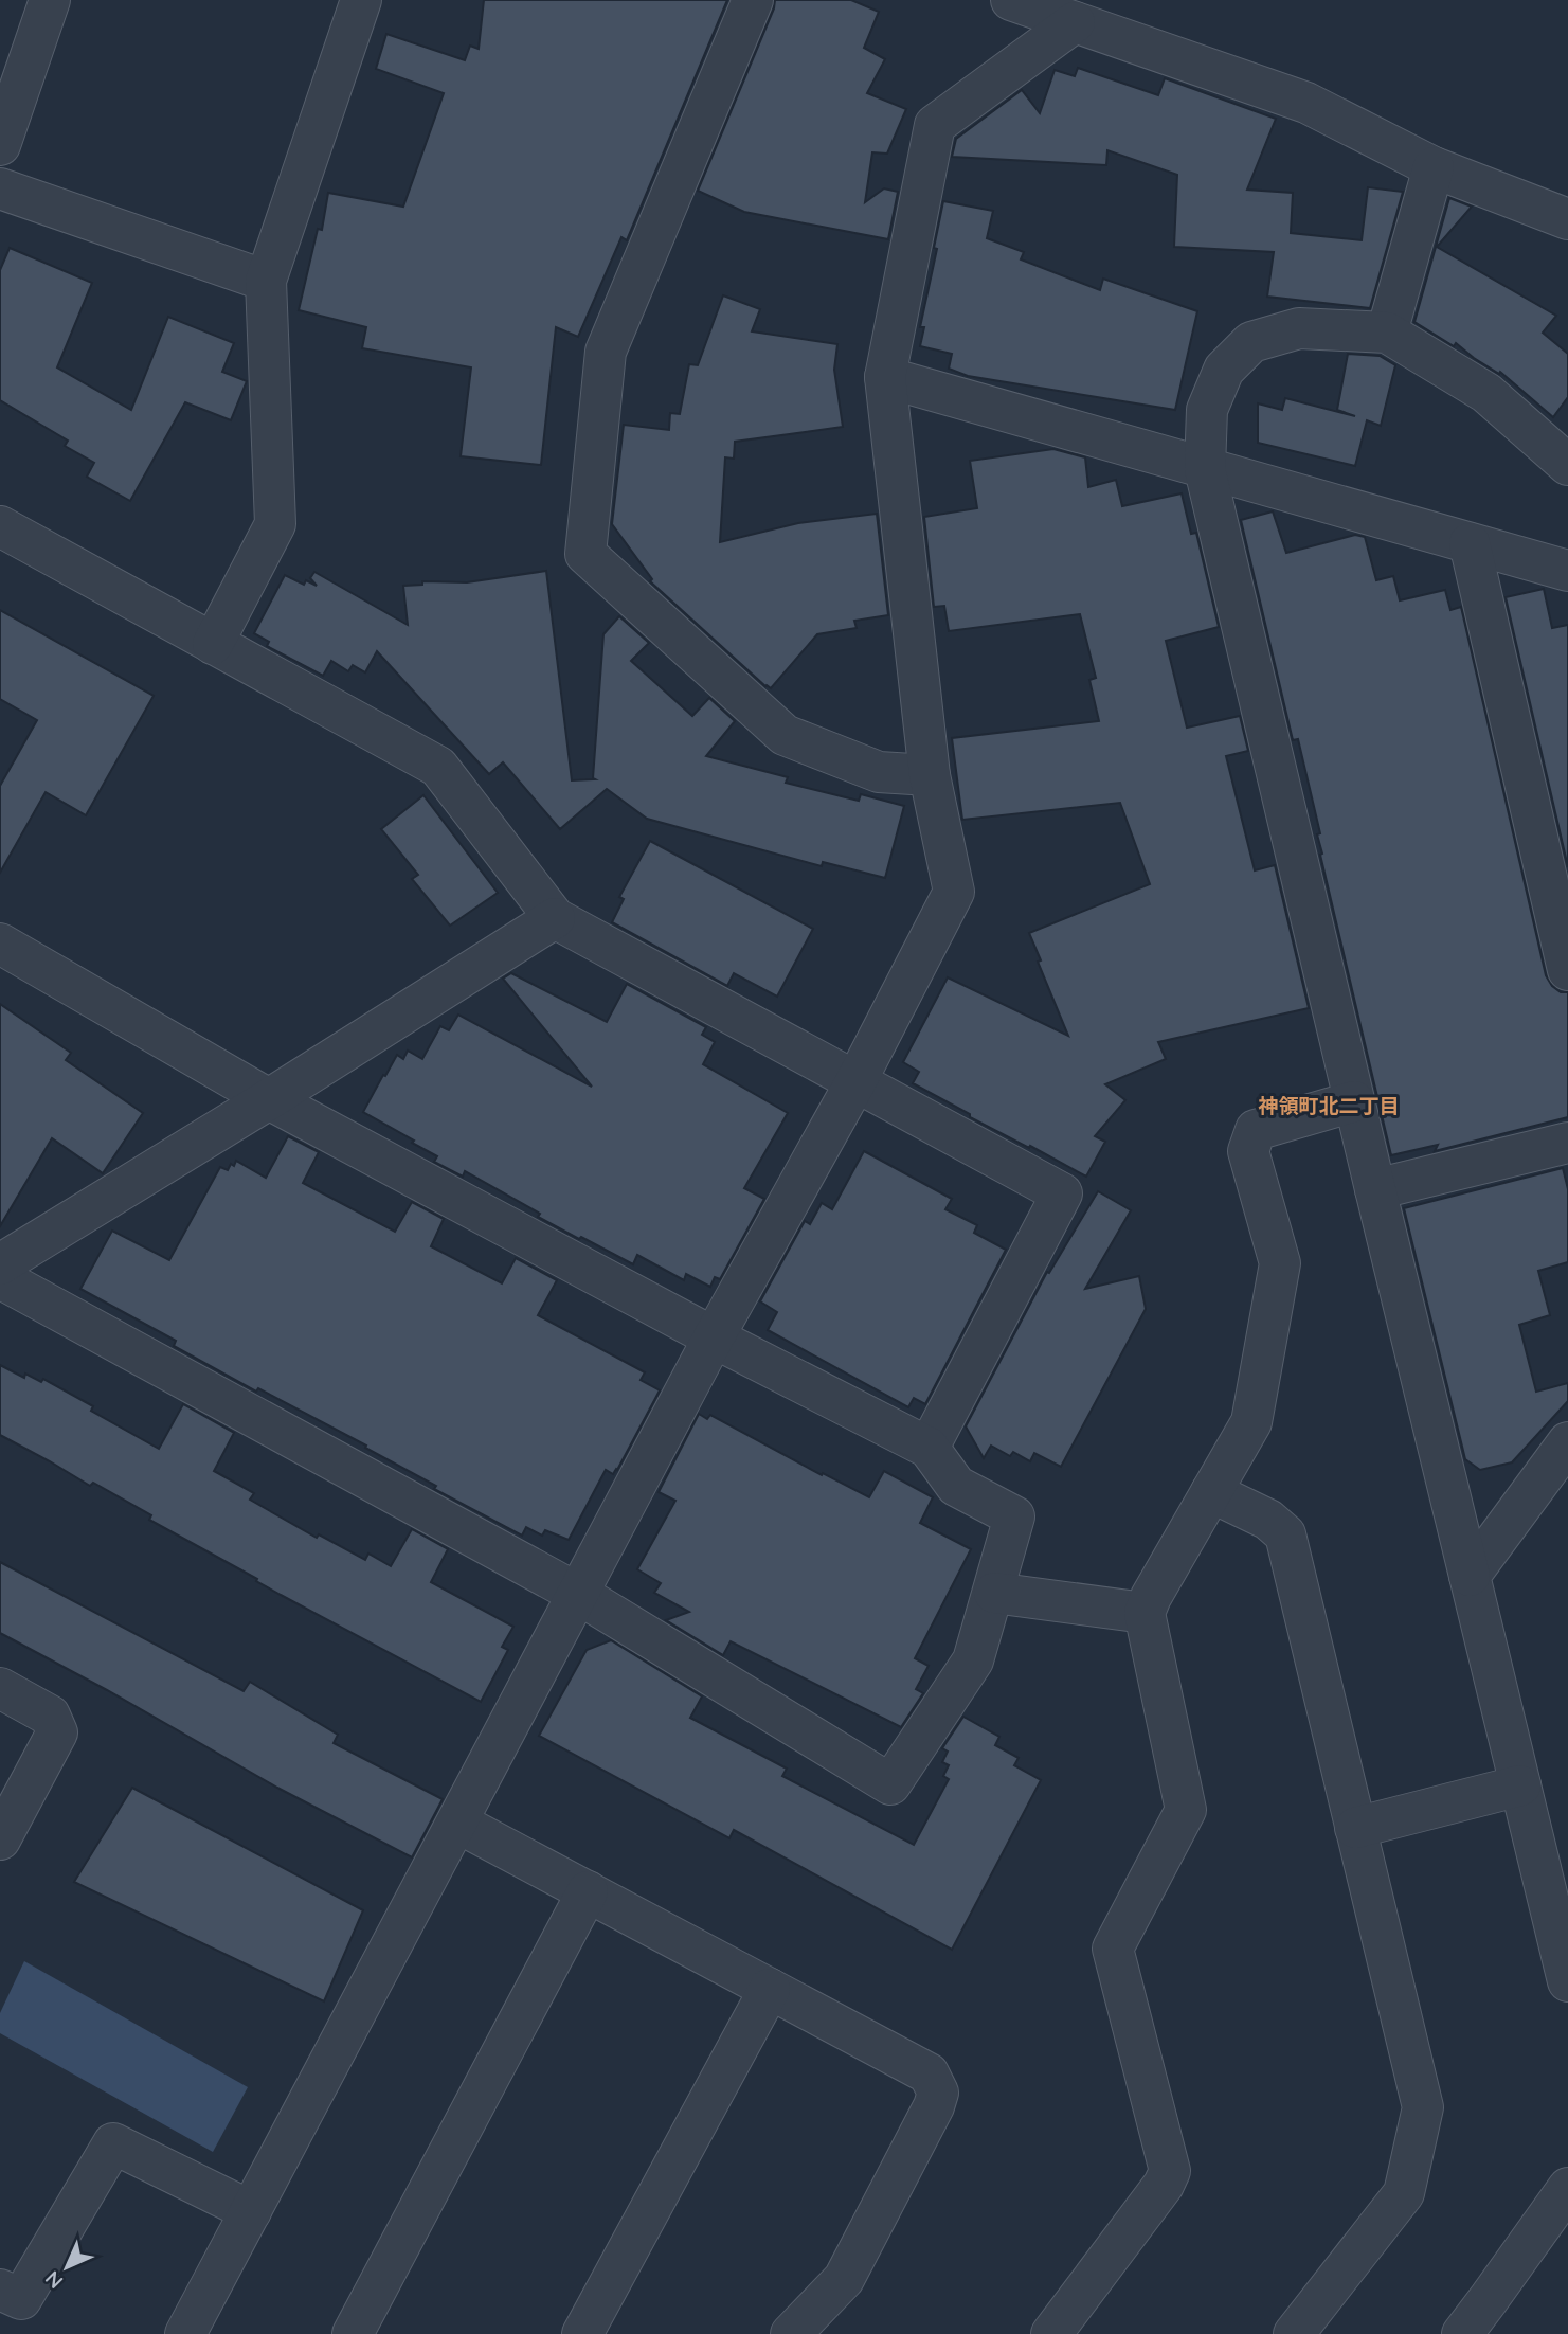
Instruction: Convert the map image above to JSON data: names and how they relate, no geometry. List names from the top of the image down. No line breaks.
{"districts":["神領町北二丁目"],"north":"bottom left"}
